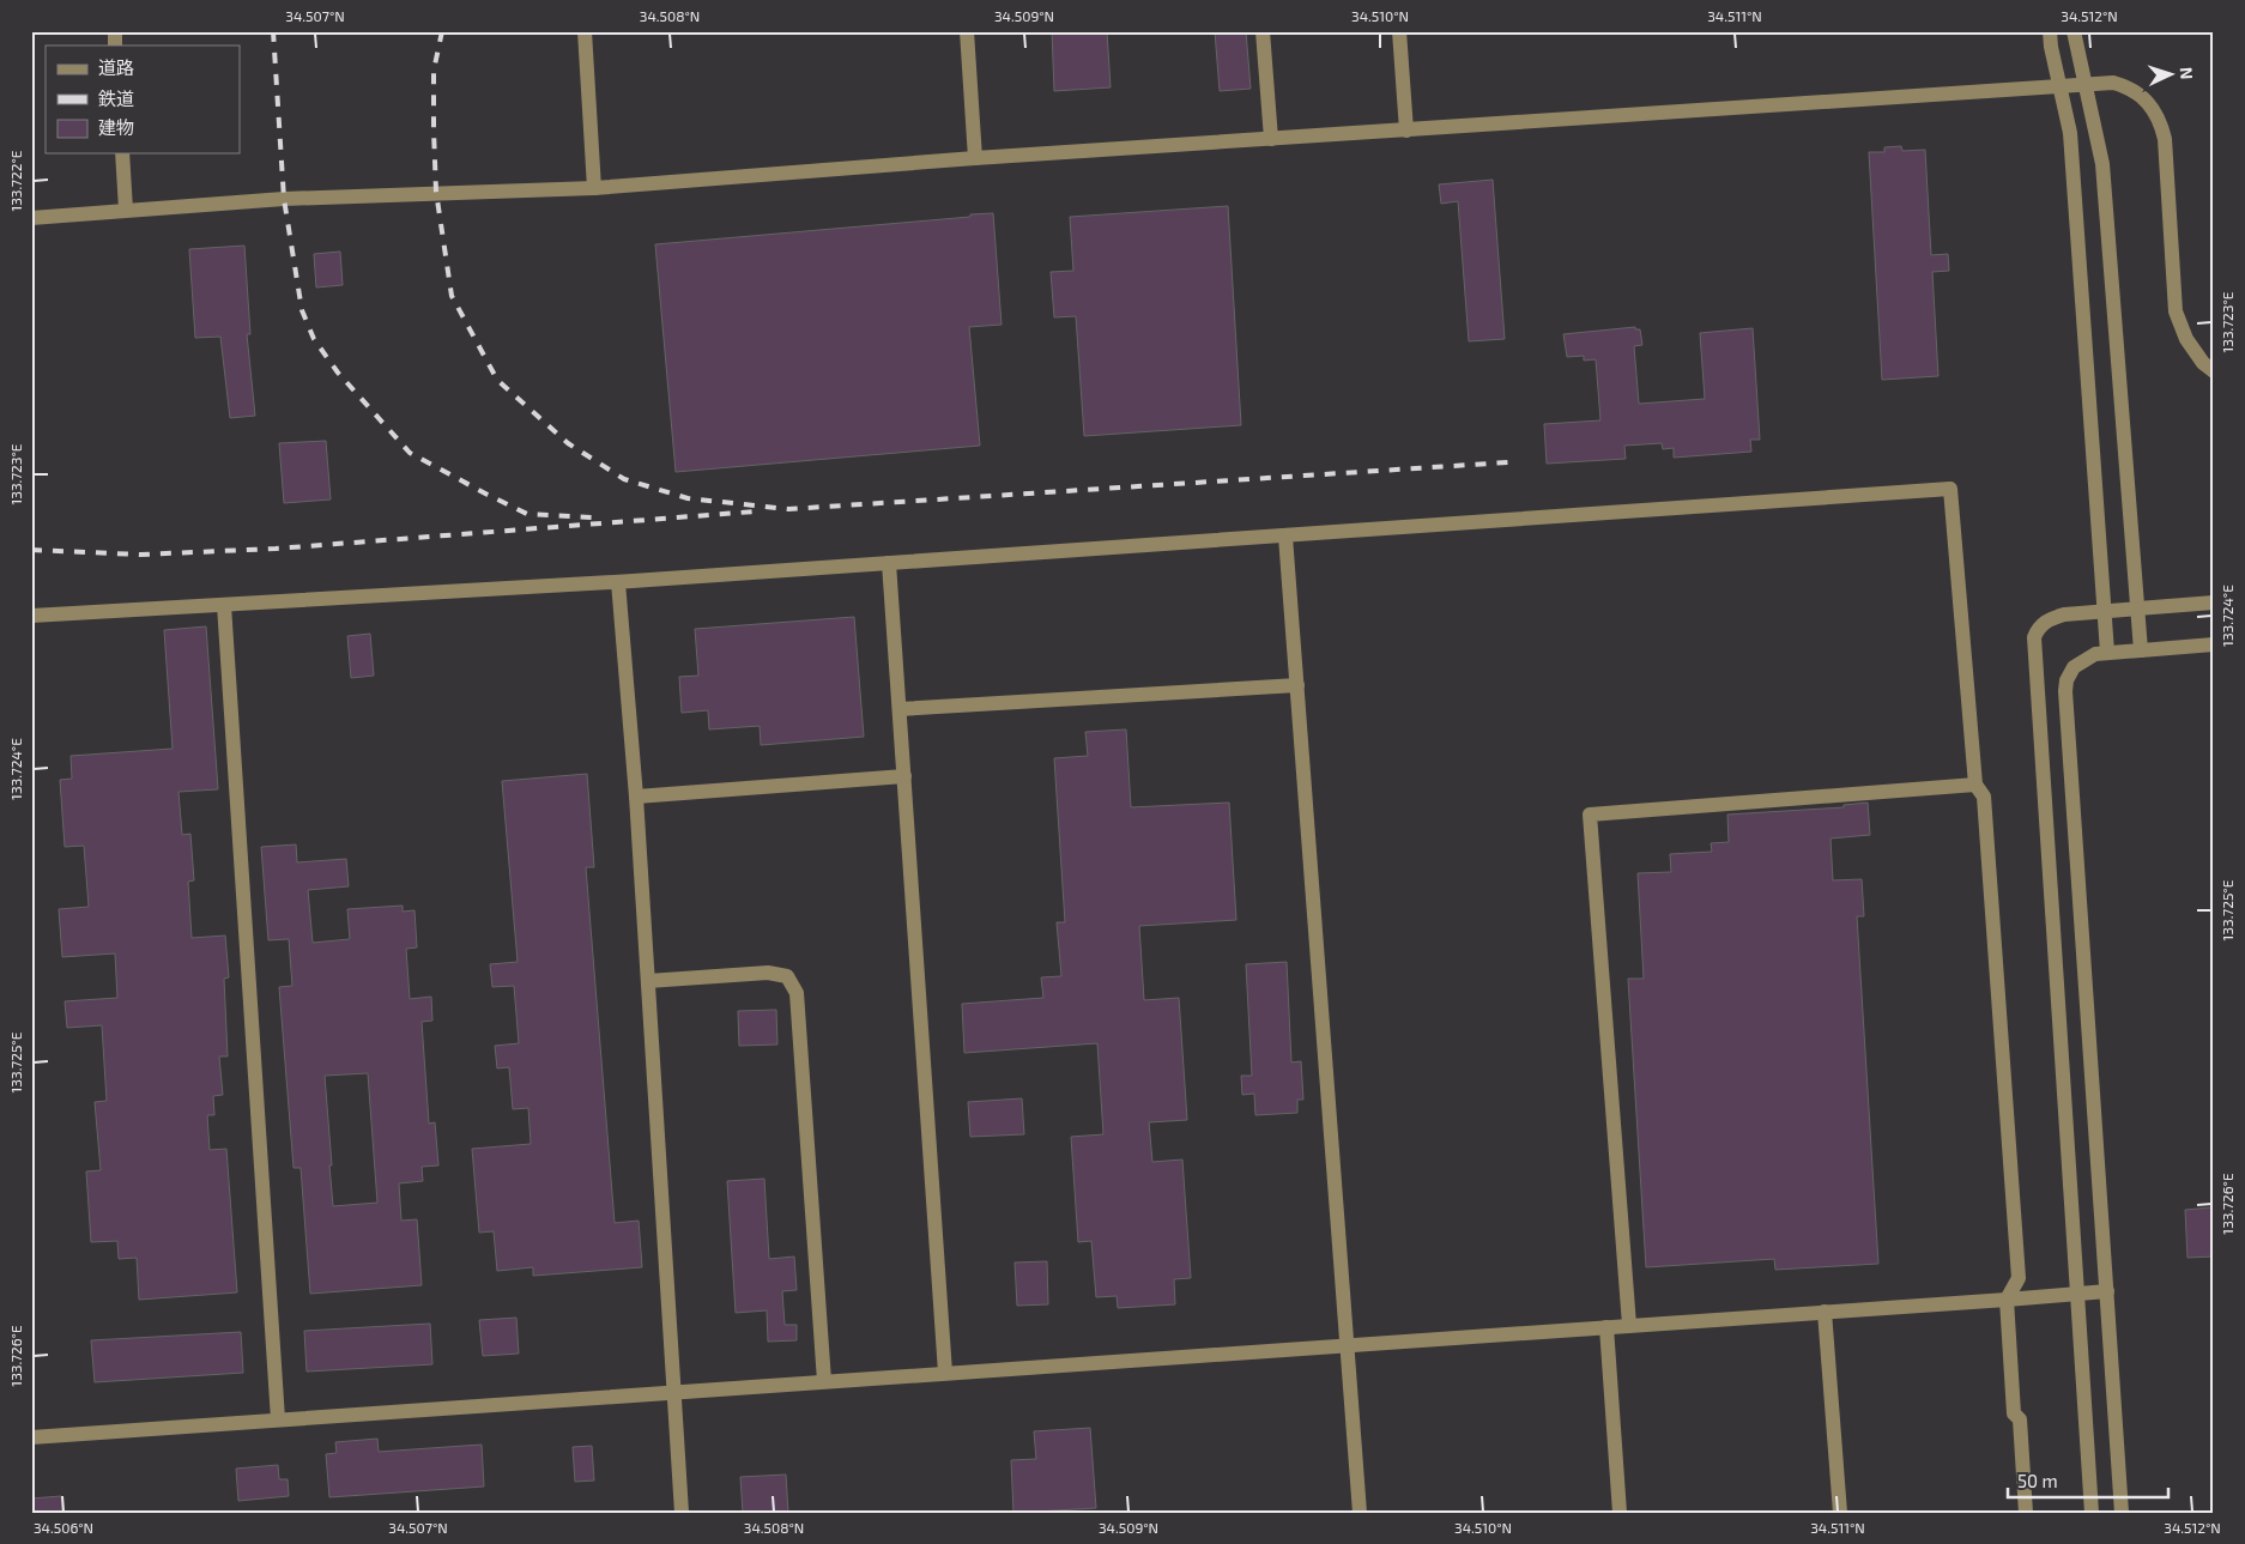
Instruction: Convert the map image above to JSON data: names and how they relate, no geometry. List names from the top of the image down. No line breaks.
{"legend":["道路","鉄道","建物"],"scale_bar":"50 m","north":"right","coordinates":["34.507°N","34.508°N","34.509°N","34.510°N","34.511°N","34.512°N","133.722°E","133.723°E","133.724°E","133.725°E","133.726°E","34.506°N"]}
